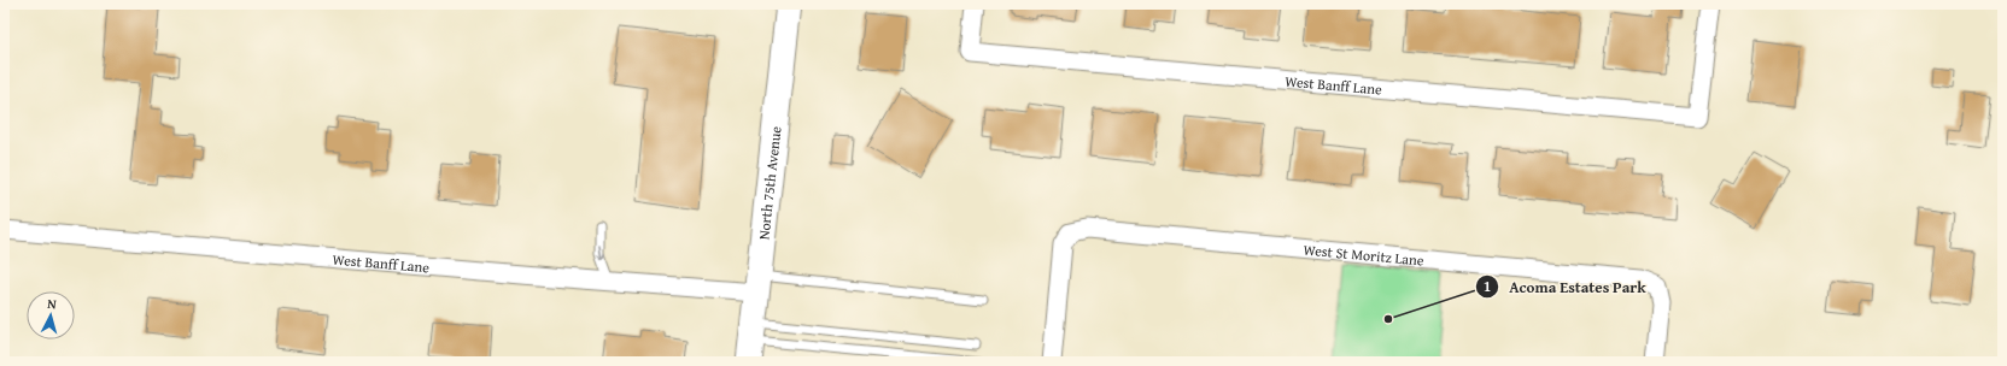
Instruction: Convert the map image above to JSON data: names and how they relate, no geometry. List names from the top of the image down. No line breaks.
{"streets":{"main road":["North 75th Avenue"],"street":["West Banff Lane","West St Moritz Lane"]},"crossings":[["West Banff Lane","North 75th Avenue"]],"places":["Acoma Estates Park"],"north":"top"}
